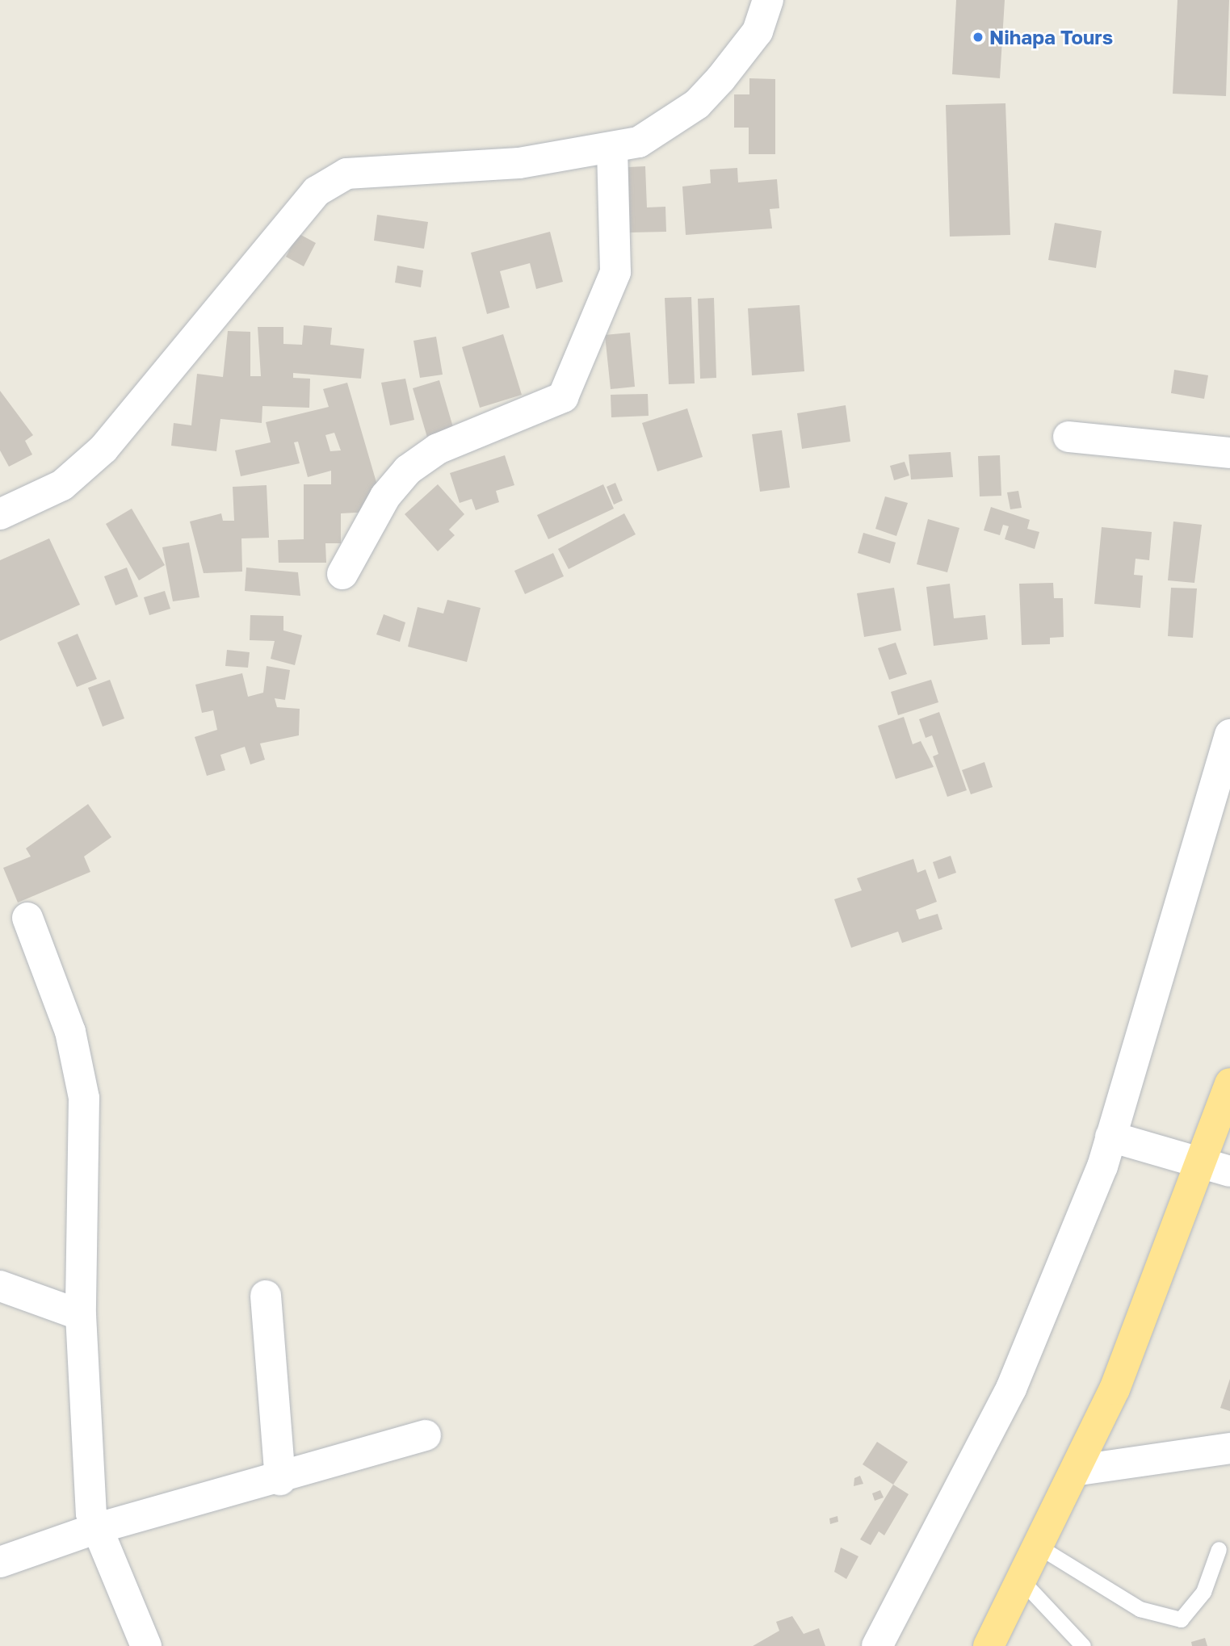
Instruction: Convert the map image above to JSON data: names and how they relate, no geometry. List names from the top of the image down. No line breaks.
{"places":["Nihapa Tours"]}
